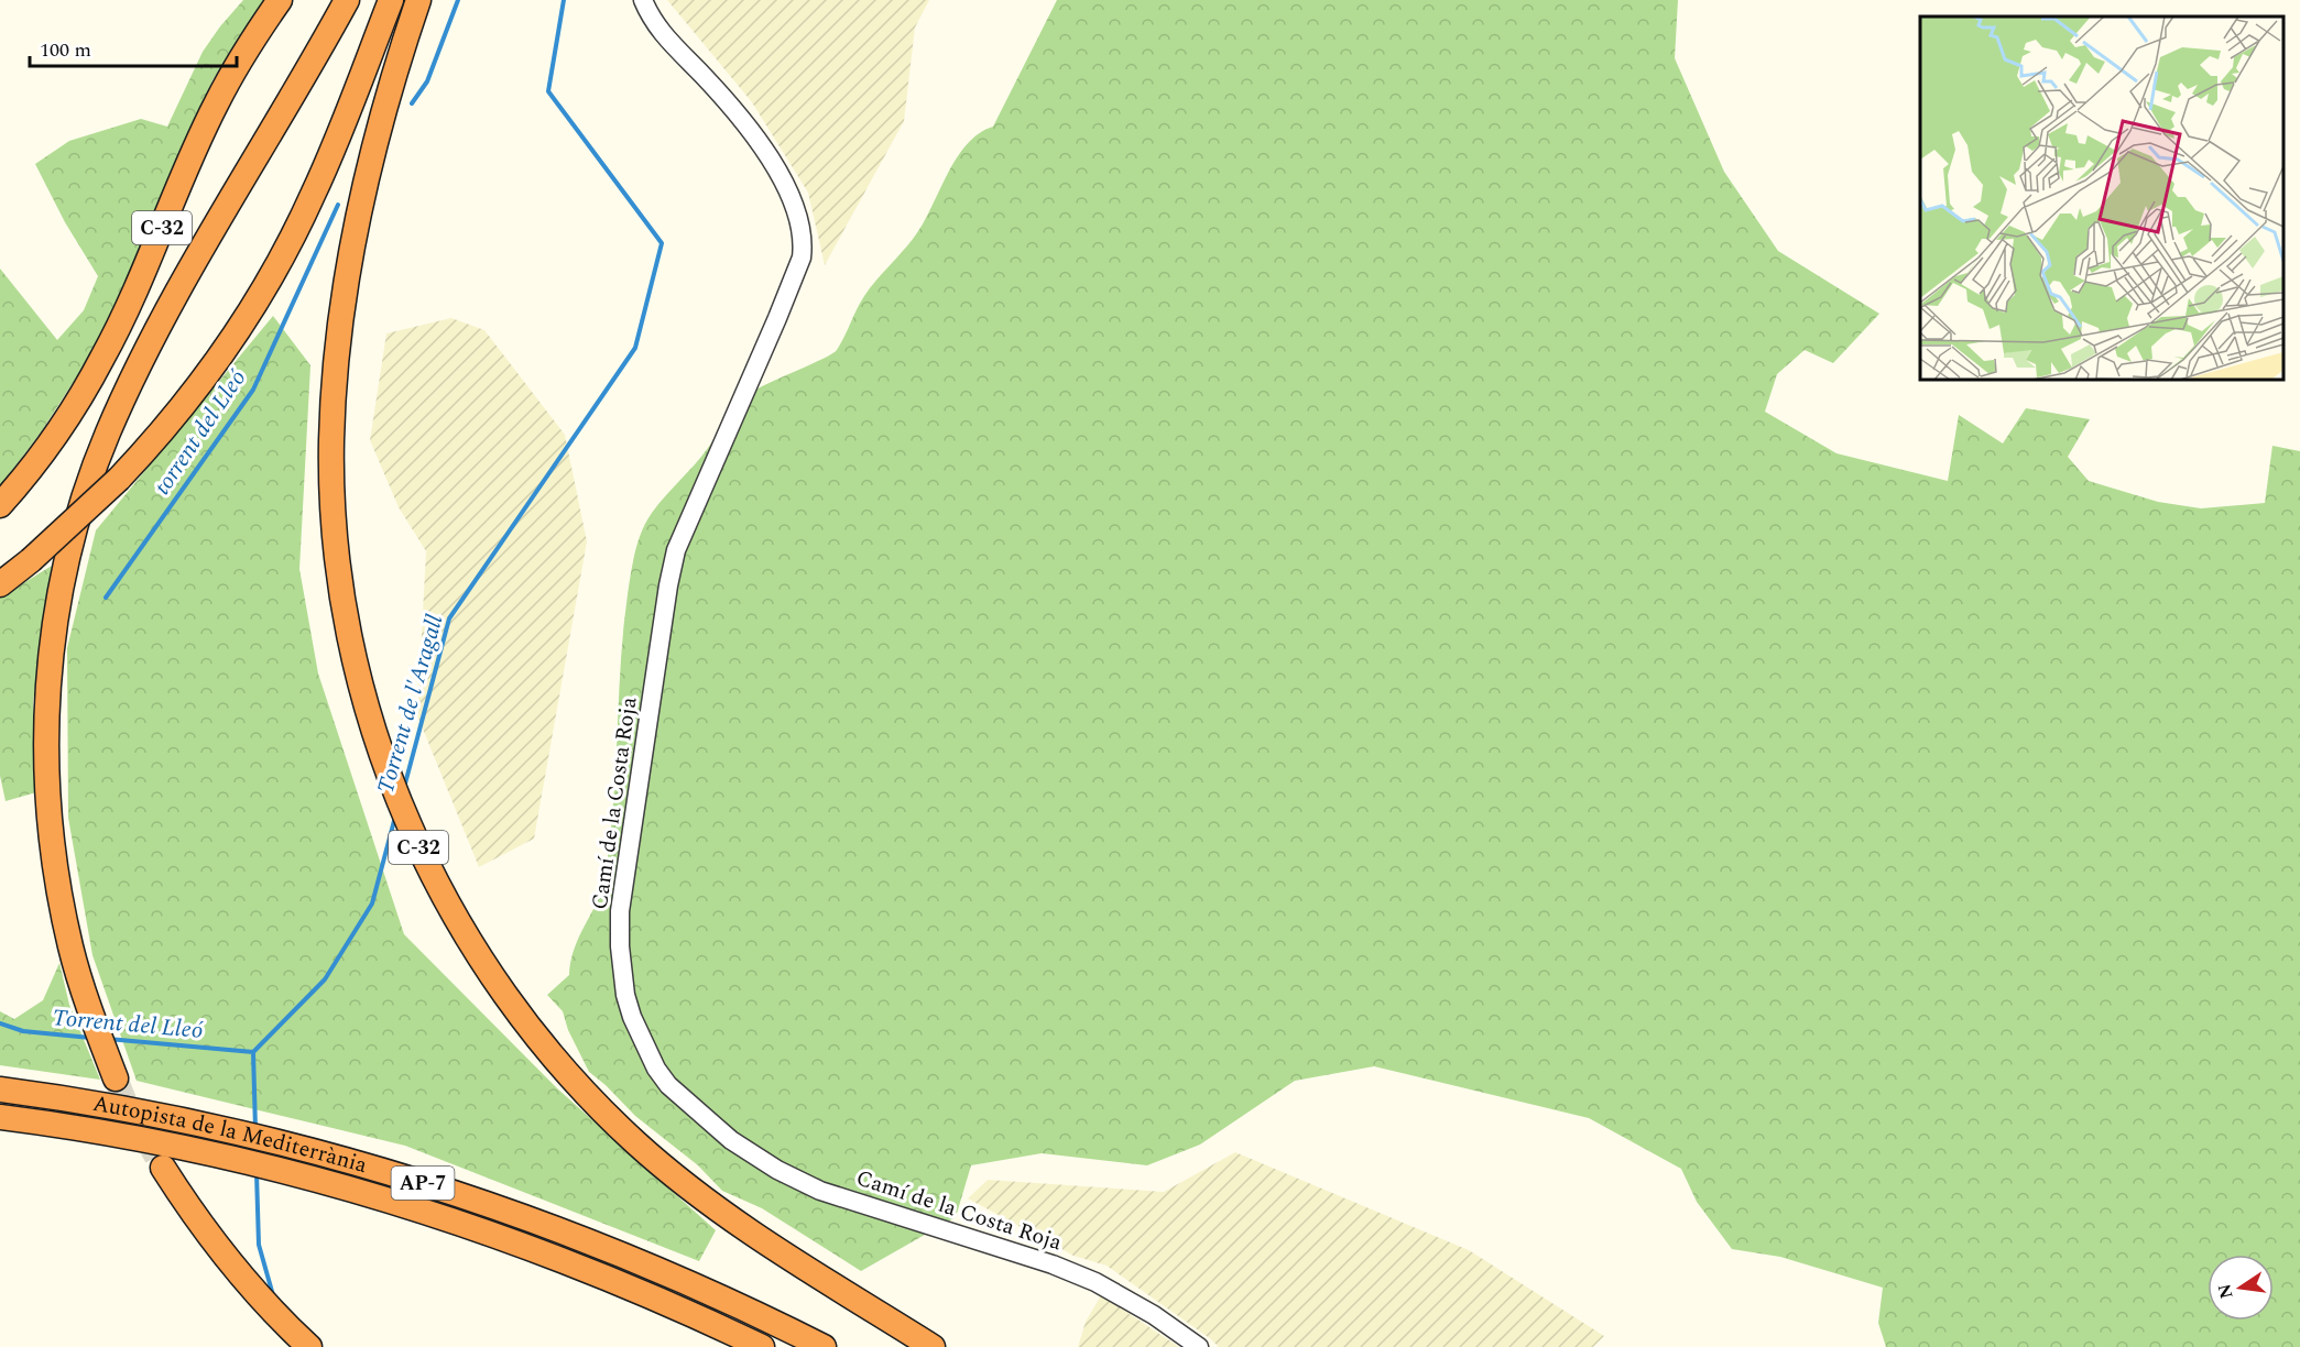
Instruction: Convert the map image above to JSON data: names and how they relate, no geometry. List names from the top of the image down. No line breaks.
{"streets":{"highway":["C-32","Autopista de la Mediterrània","AP-7"],"street":["Camí de la Costa Roja"]},"water":["torrent del Lleó","Torrent de l'Aragall","Torrent del Lleó"],"scale_bar":"100 m","north":"left"}
